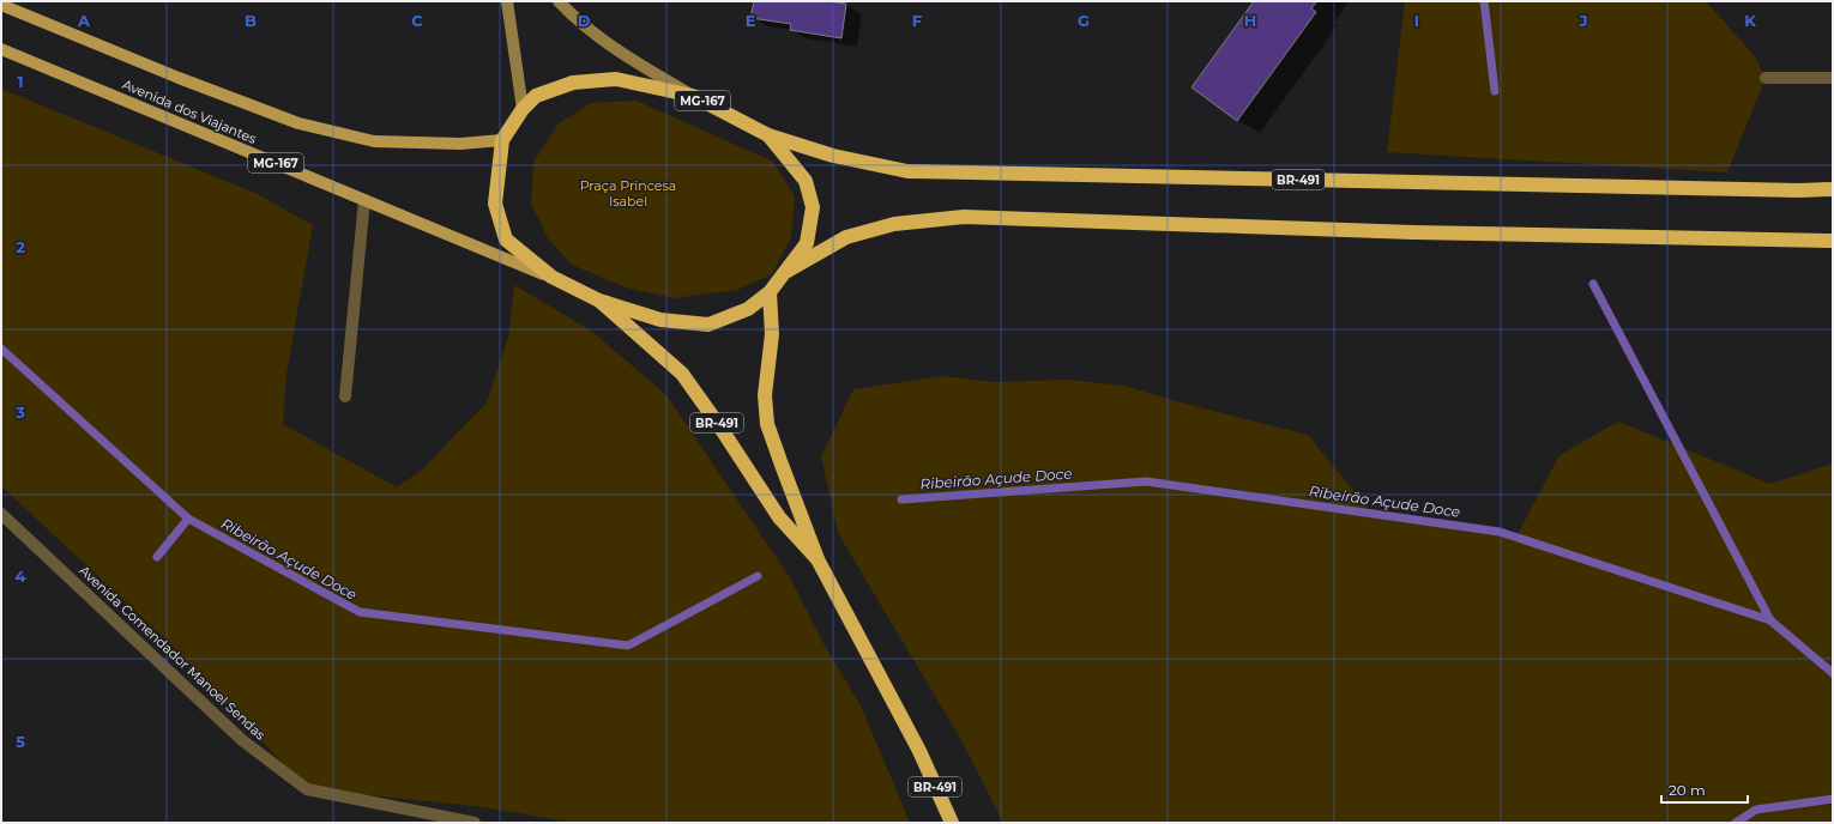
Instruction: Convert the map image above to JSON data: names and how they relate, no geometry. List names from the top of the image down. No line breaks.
{"streets":{"highway":["MG-167","BR-491"],"main road":["Avenida dos Viajantes"],"street":["Avenida Comendador Manoel Sendas"]},"crossings":[["MG-167","Avenida dos Viajantes"],["MG-167","BR-491"]],"water":["Ribeirão Açude Doce"],"parks":["Praça Princesa Isabel"],"scale_bar":"20 m","grid":{"columns":["A","B","C","D","E","F","G","H","I","J","K"],"rows":["1","2","3","4","5"]}}
